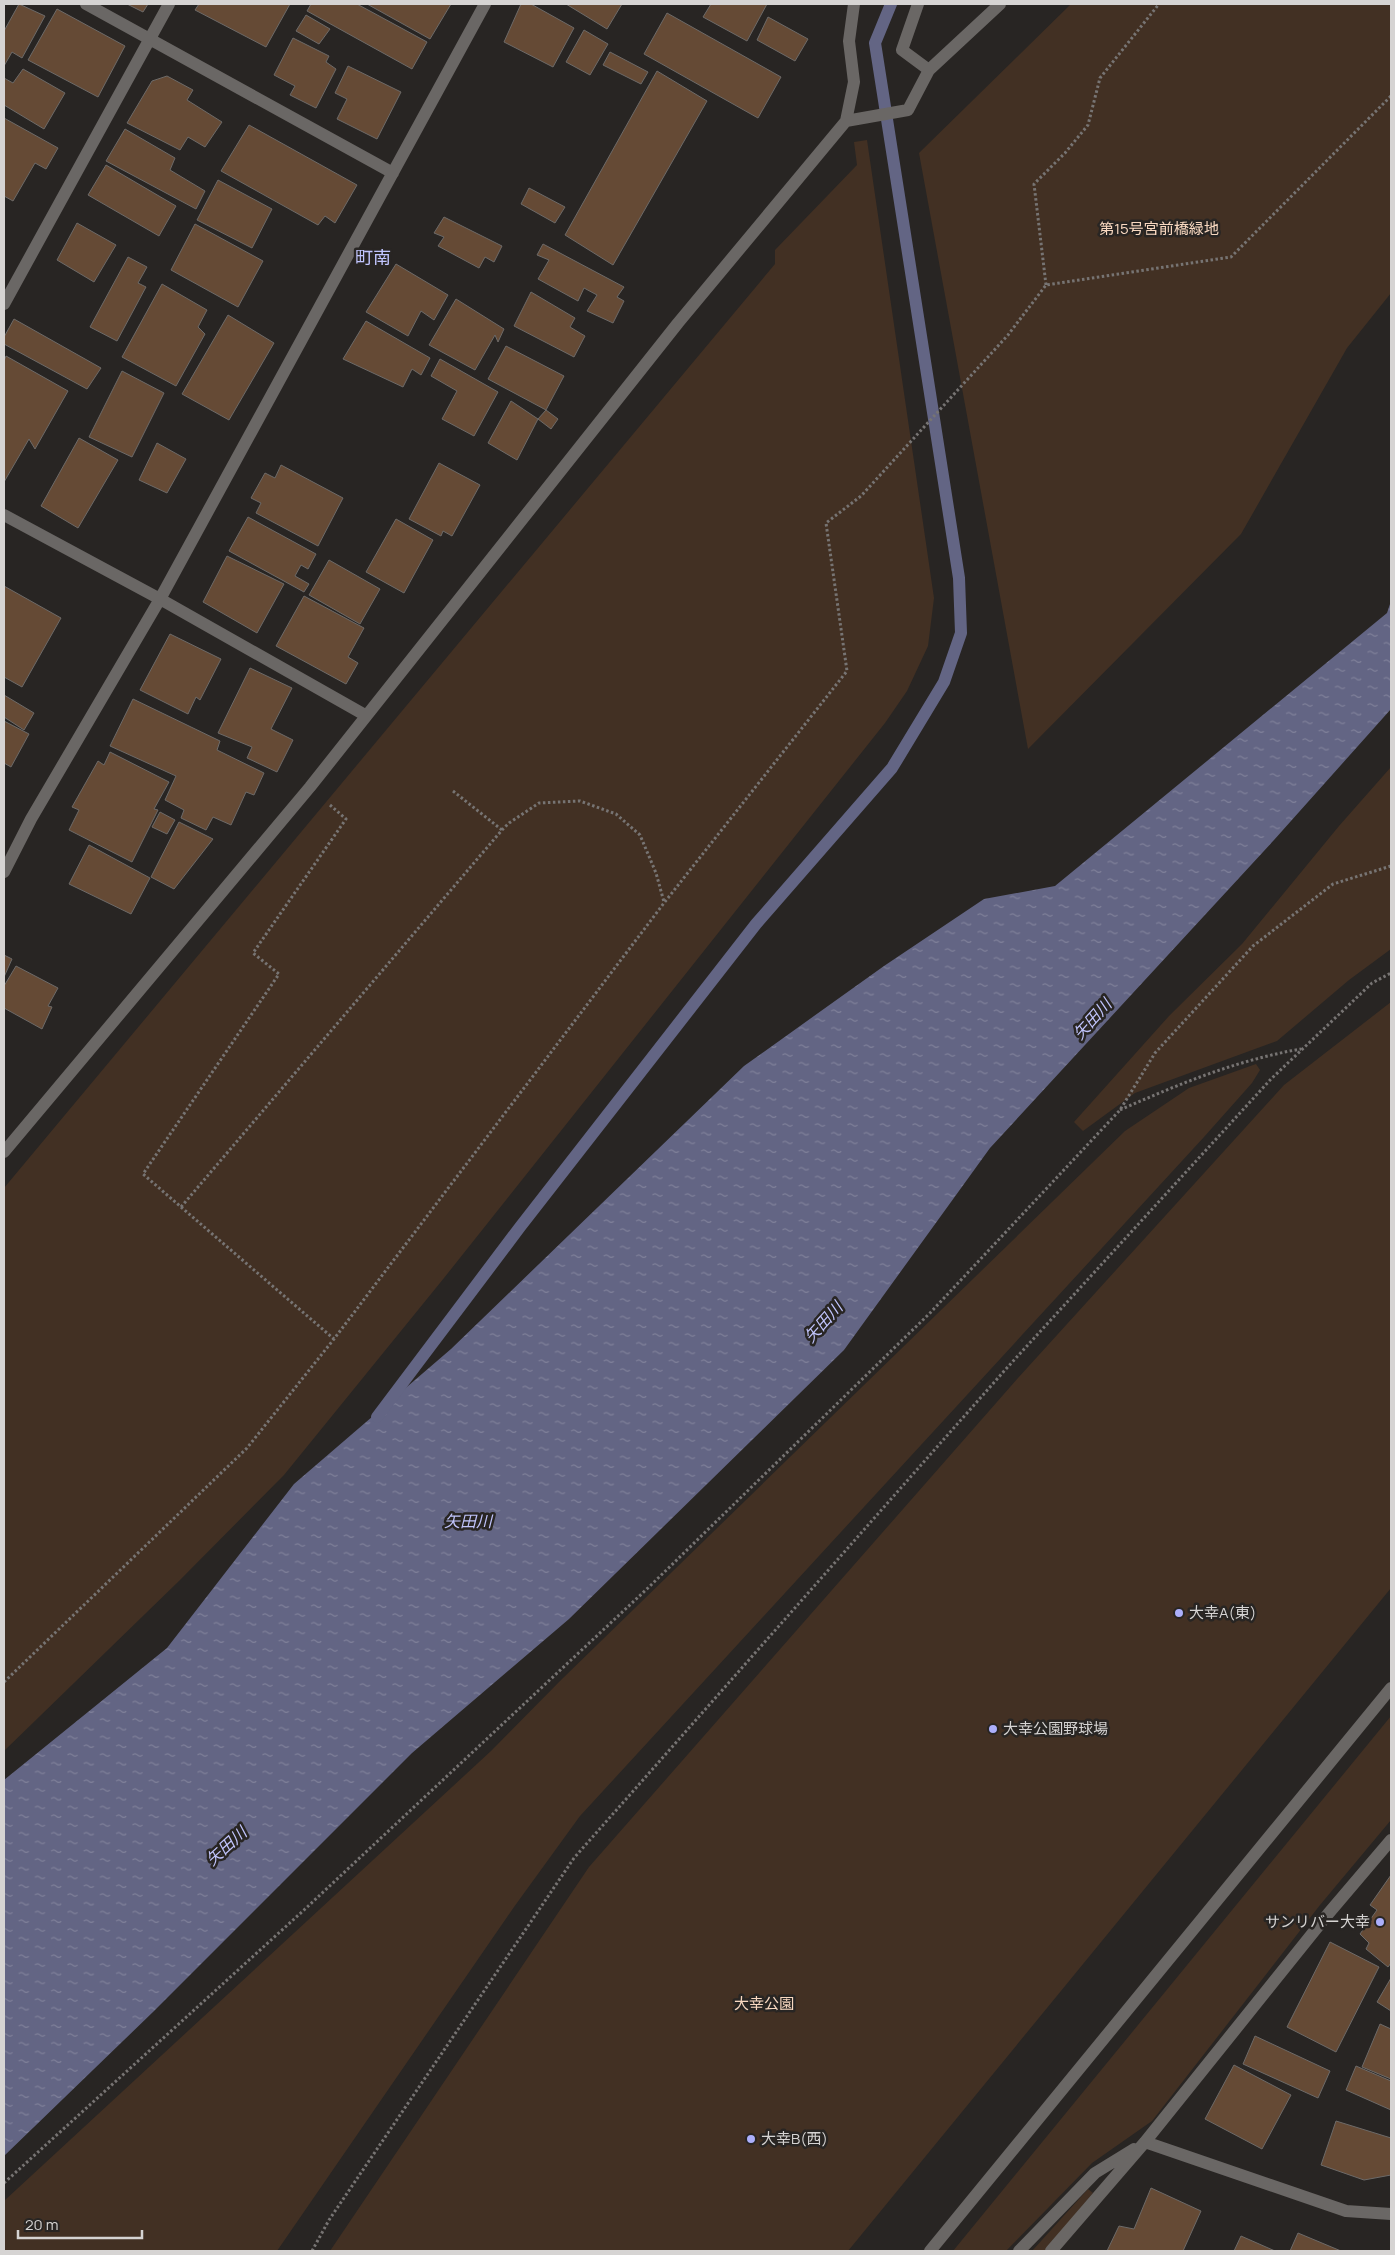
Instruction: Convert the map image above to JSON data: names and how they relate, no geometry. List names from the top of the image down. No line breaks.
{"districts":["町南"],"water":["矢田川"],"parks":["第15号宮前橋緑地","大幸公園"],"places":["大幸A(東)","大幸公園野球場","サンリバー大幸","大幸B(西)"],"scale_bar":"20 m"}
